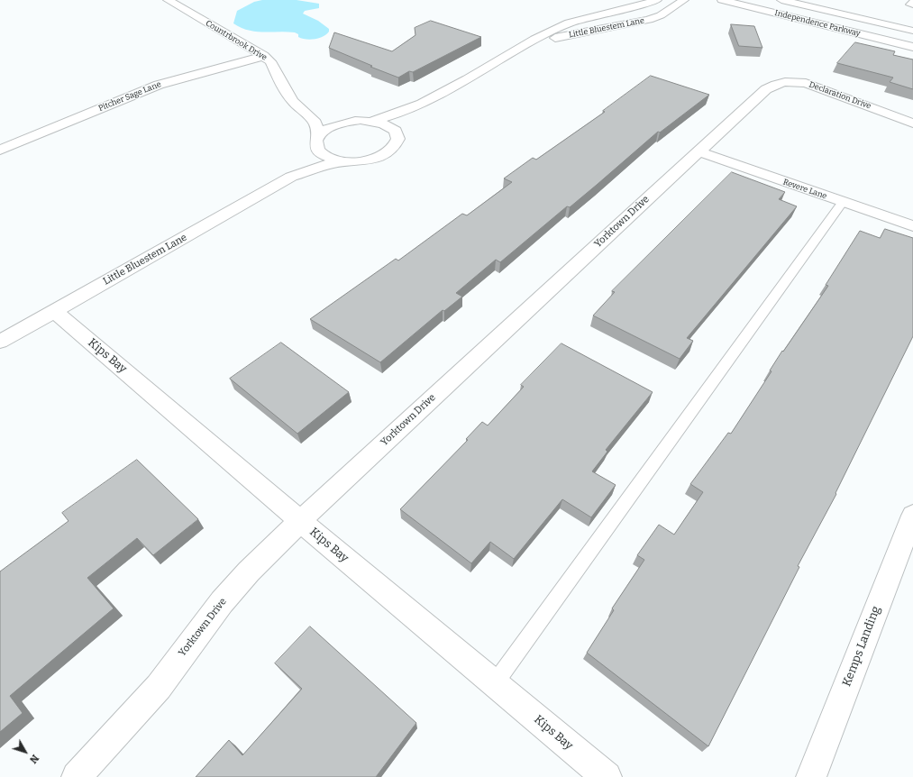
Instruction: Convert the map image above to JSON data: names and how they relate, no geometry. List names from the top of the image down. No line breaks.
{"streets":{"street":["Independence Parkway","Little Bluestem Lane","Countrbrook Drive","Declaration Drive","Pitcher Sage Lane","Revere Lane","Yorktown Drive","Kips Bay","Kemps Landing"]},"crossings":[["Little Bluestem Lane","Countrbrook Drive"],["Little Bluestem Lane","Kips Bay"],["Countrbrook Drive","Pitcher Sage Lane"],["Declaration Drive","Yorktown Drive"],["Revere Lane","Yorktown Drive"],["Yorktown Drive","Kips Bay"]],"north":"bottom right"}
